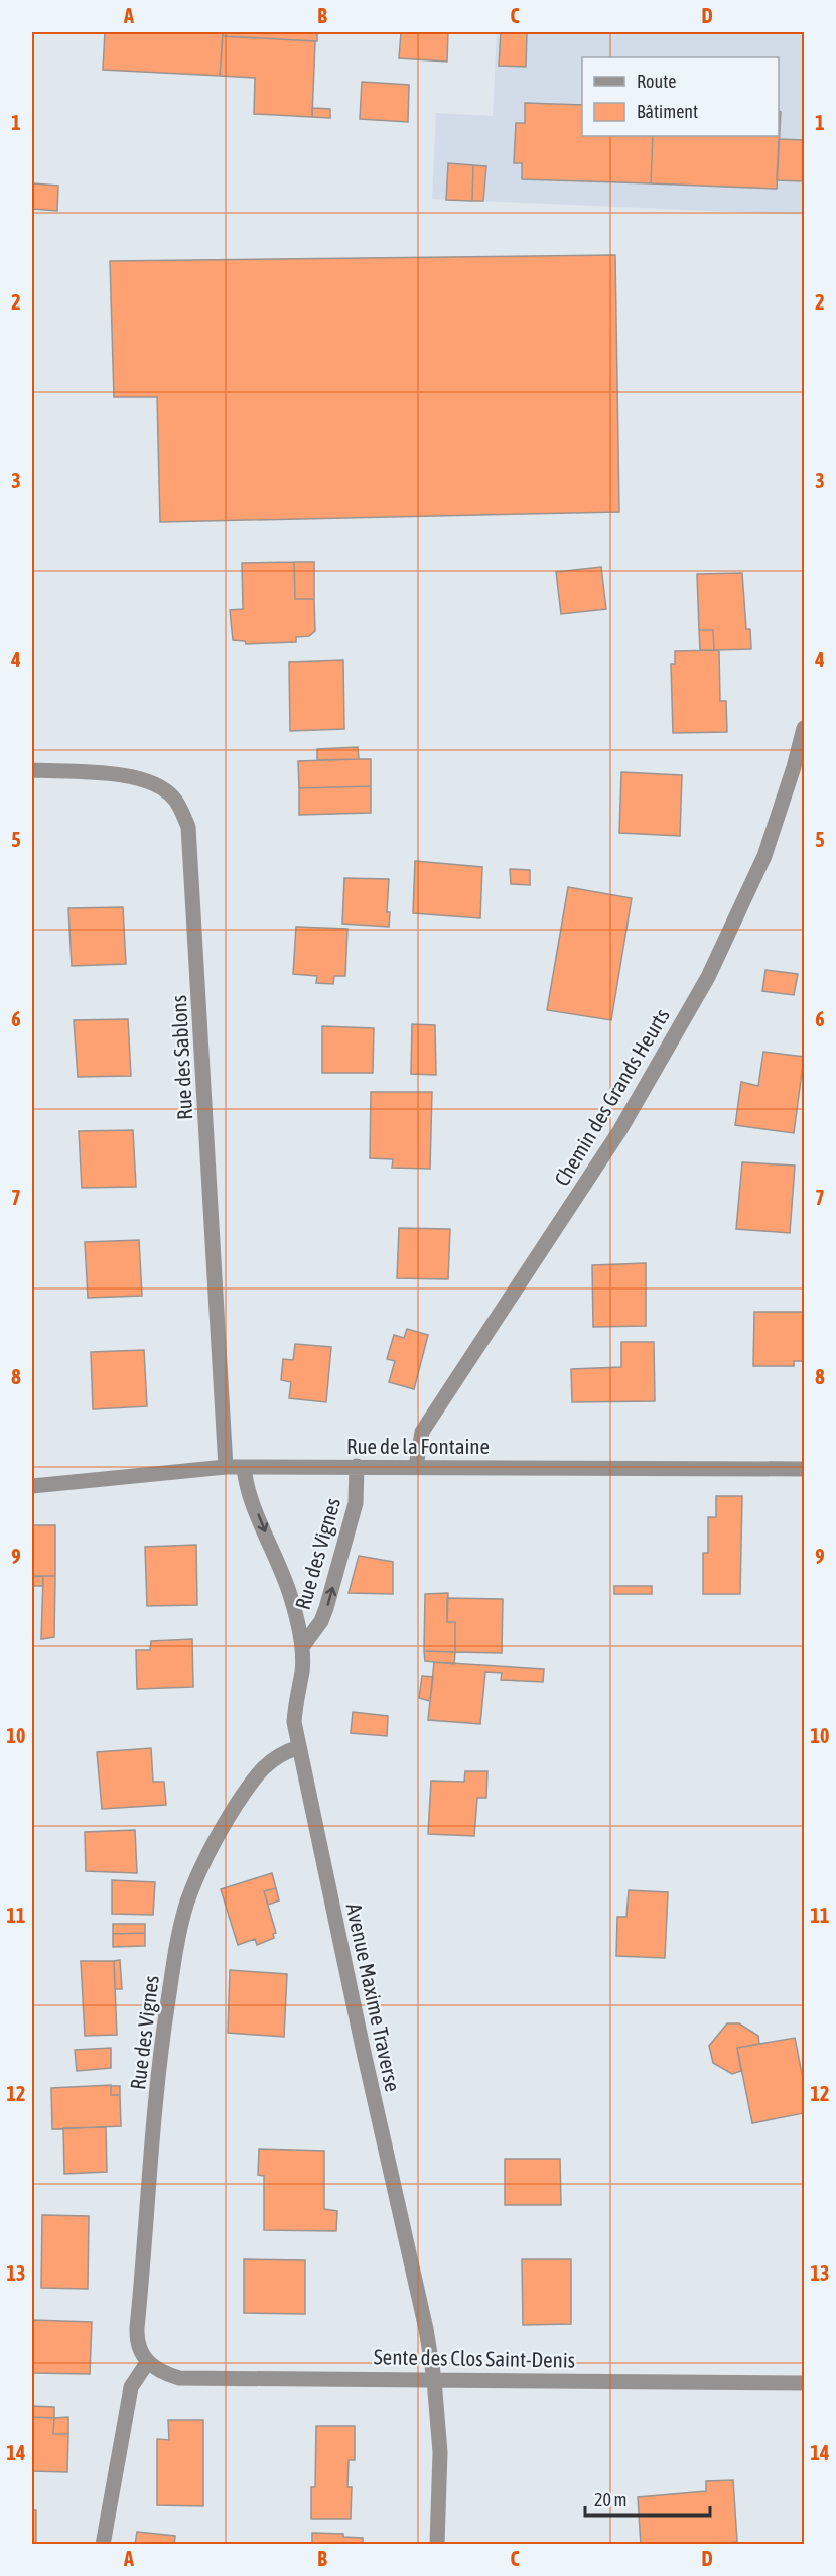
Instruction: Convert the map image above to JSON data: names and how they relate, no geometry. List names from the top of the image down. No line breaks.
{"streets":{"street":["Rue des Sablons","Chemin des Grands Heurts","Rue de la Fontaine","Rue des Vignes","Avenue Maxime Traverse","Sente des Clos Saint-Denis"]},"crossings":[["Rue des Sablons","Rue de la Fontaine"],["Chemin des Grands Heurts","Rue de la Fontaine"],["Rue de la Fontaine","Rue des Vignes"],["Rue de la Fontaine","Avenue Maxime Traverse"],["Rue des Vignes","Avenue Maxime Traverse"],["Rue des Vignes","Sente des Clos Saint-Denis"],["Avenue Maxime Traverse","Sente des Clos Saint-Denis"]],"legend":["Route","Bâtiment"],"scale_bar":"20 m","grid":{"columns":["A","B","C","D"],"rows":["1","2","3","4","5","6","7","8","9","10","11","12","13","14"]}}
